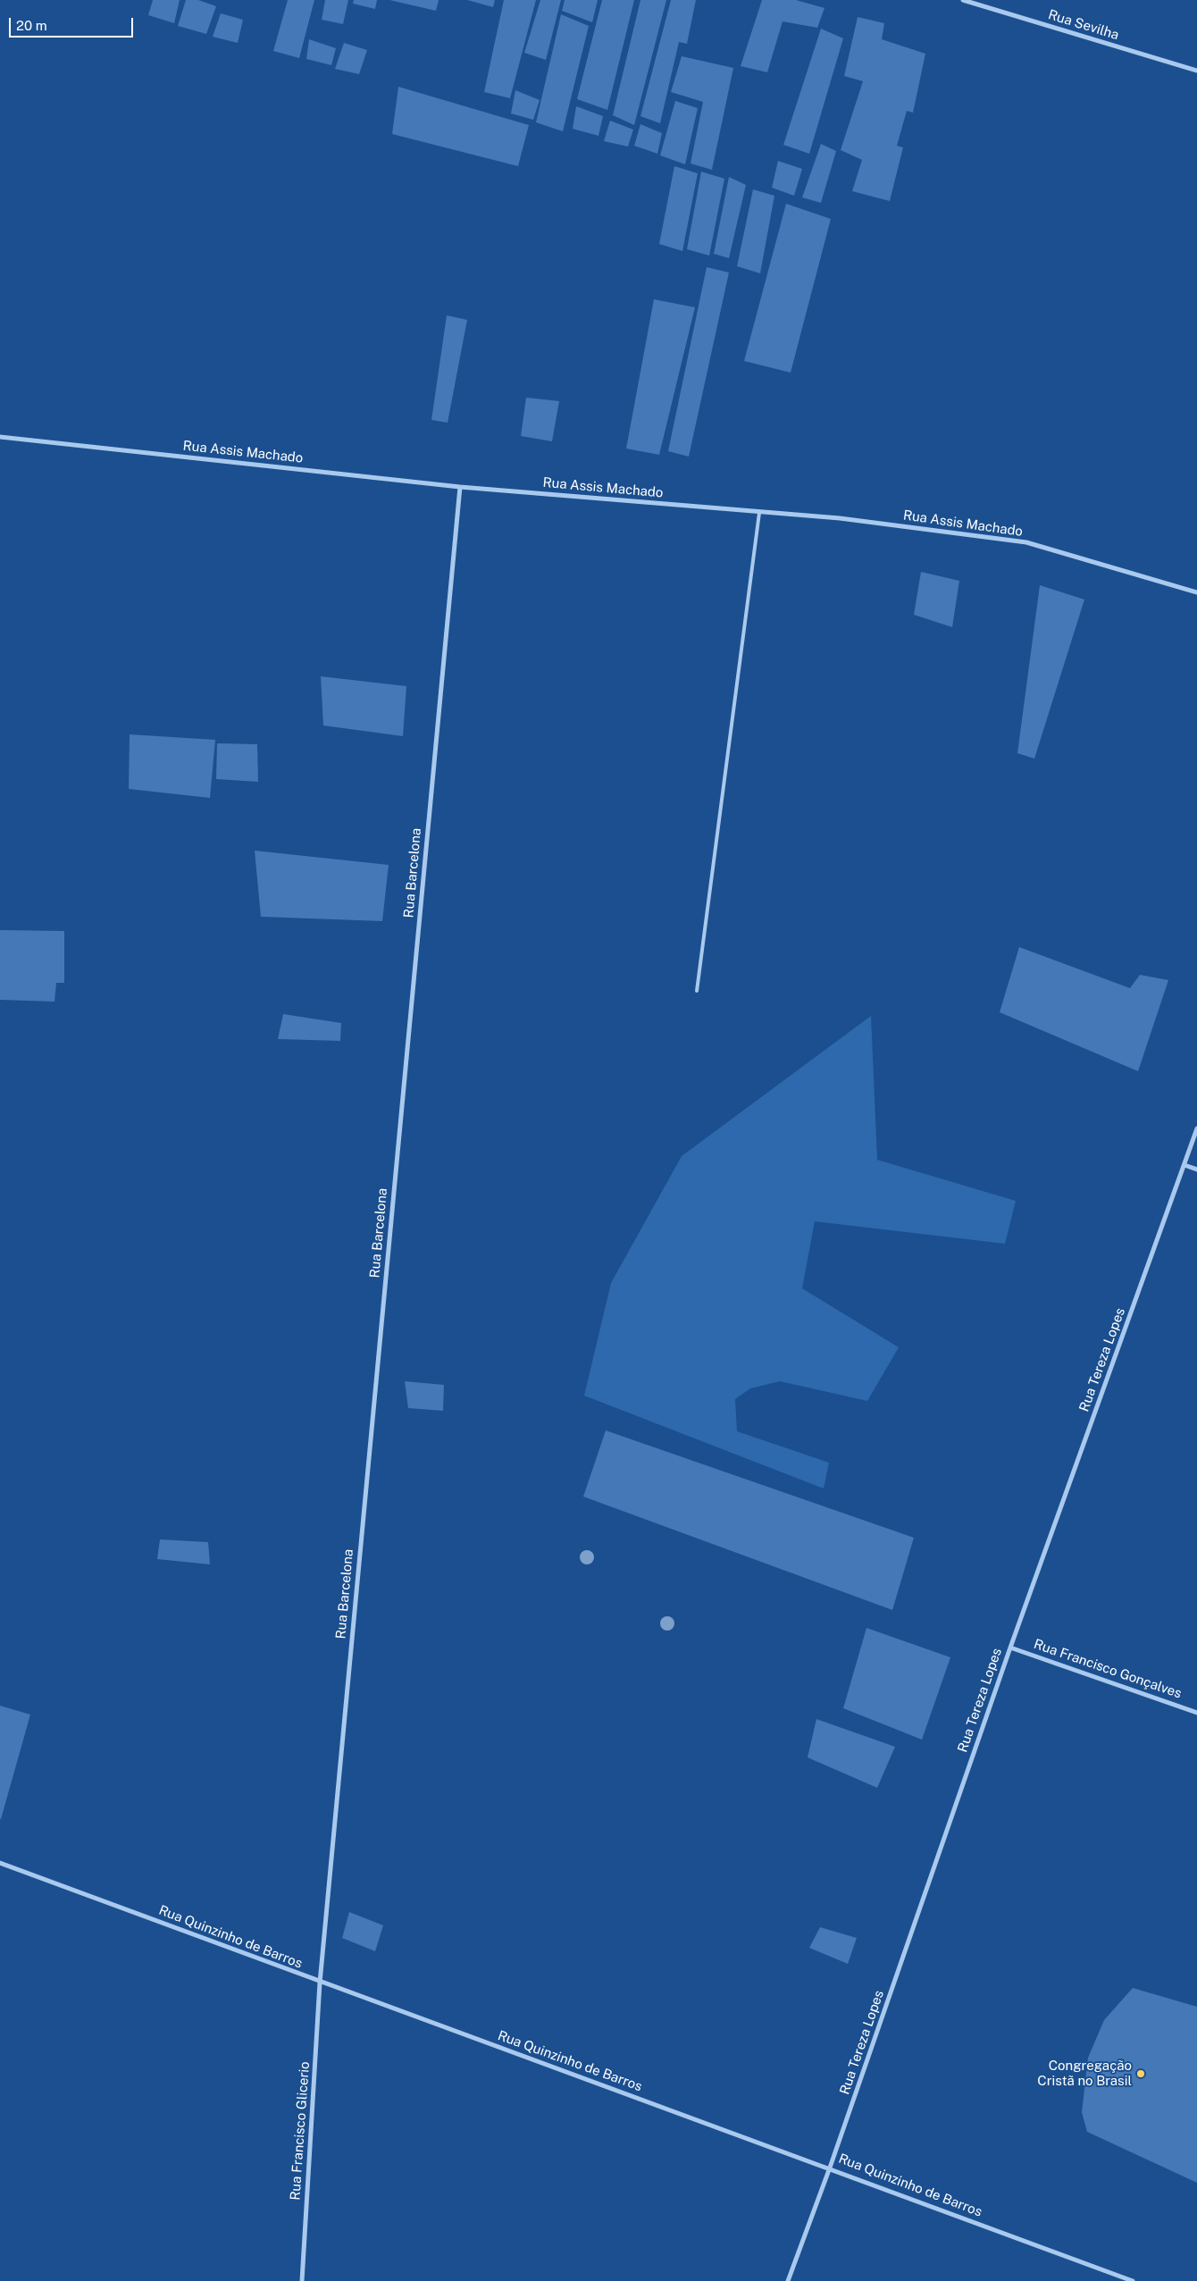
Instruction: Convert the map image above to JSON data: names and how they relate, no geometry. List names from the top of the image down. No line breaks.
{"streets":{"street":["Rua Sevilha","Rua Assis Machado","Rua Barcelona","Rua Tereza Lopes","Rua Francisco Gonçalves","Rua Quinzinho de Barros","Rua Francisco Glicerio"]},"crossings":[["Rua Assis Machado","Rua Barcelona"],["Rua Barcelona","Rua Quinzinho de Barros"],["Rua Barcelona","Rua Francisco Glicerio"],["Rua Tereza Lopes","Rua Francisco Gonçalves"],["Rua Tereza Lopes","Rua Quinzinho de Barros"],["Rua Quinzinho de Barros","Rua Francisco Glicerio"]],"places":["Congregação Cristã no Brasil"],"scale_bar":"20 m"}
